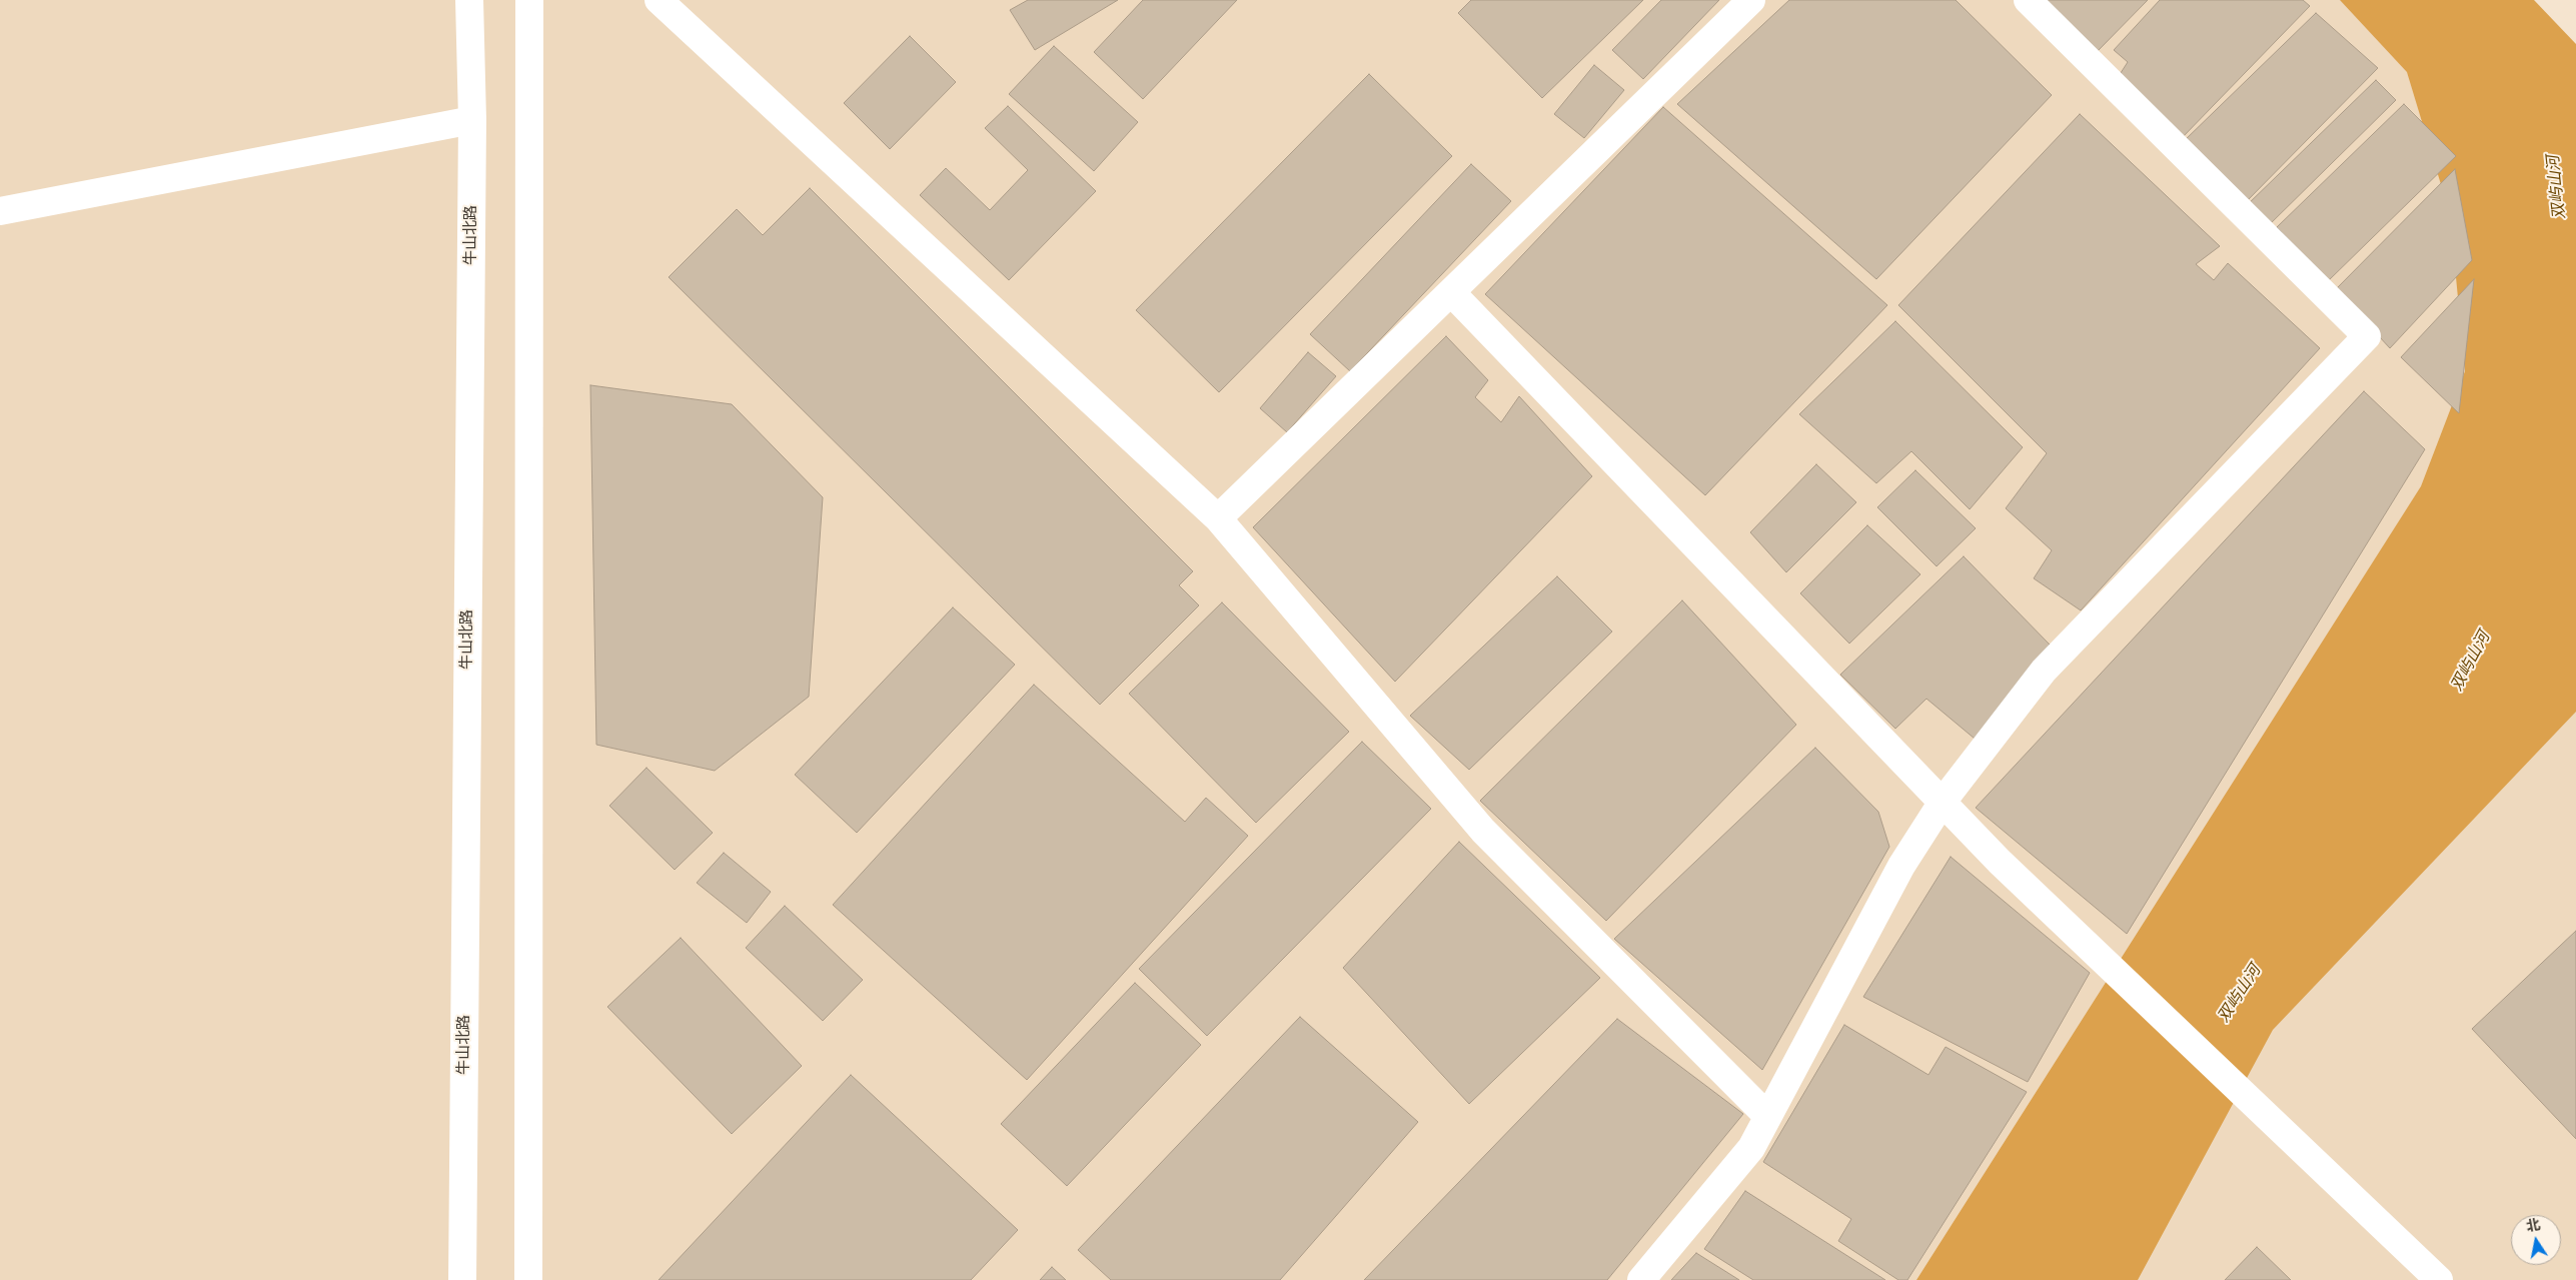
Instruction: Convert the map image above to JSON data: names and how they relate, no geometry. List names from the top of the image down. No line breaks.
{"streets":{"street":["牛山北路"]},"water":["双屿山河"],"north":"top"}
